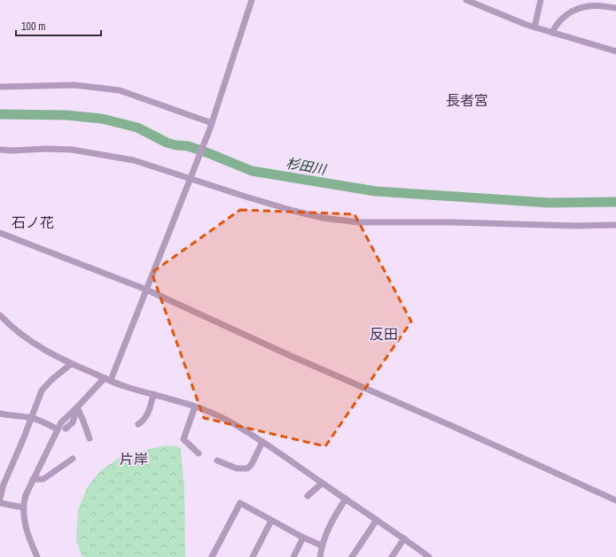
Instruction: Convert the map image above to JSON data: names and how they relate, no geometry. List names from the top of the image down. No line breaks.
{"districts":["長者宮","石ノ花","反田","片岸"],"water":["杉田川"],"scale_bar":"100 m"}
